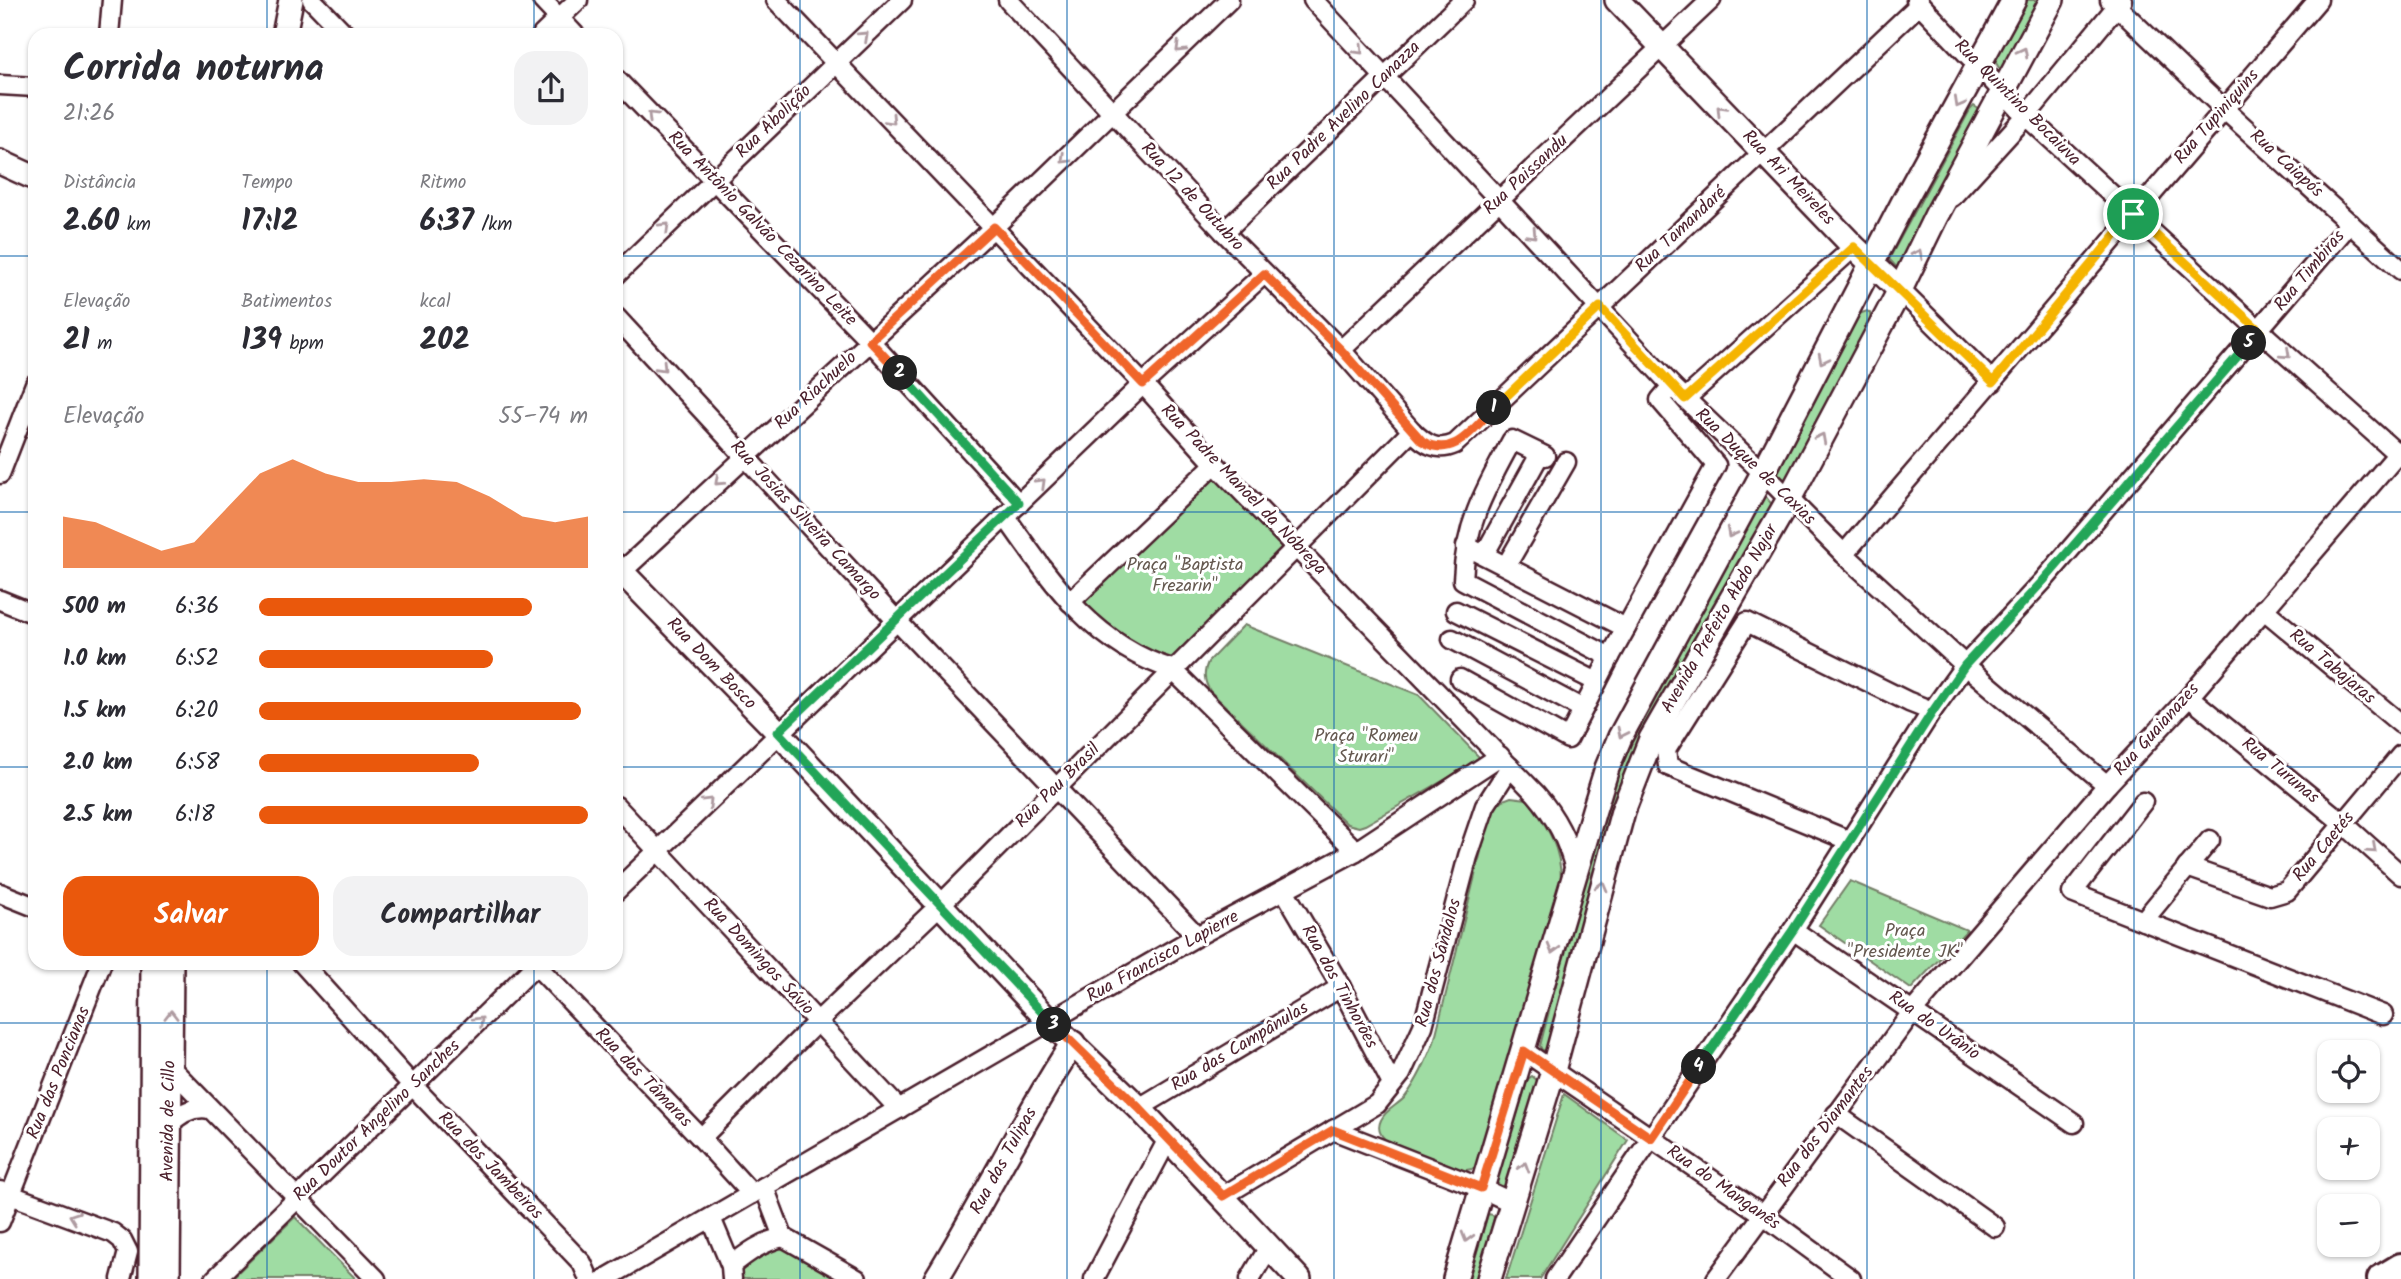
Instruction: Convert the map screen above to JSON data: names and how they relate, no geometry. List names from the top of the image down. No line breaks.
{"streets":{"main road":["Rua Ari Meireles","Avenida Prefeito Abdo Najar","Rua Dom Bosco","Avenida de Cillo","Rua das Tulipas"],"street":["Rua Quintino Bocaiuva","Rua Padre Avelino Canazza","Rua Tupiniquins","Rua Abolição","Rua Caiapós","Rua Paissandu","Rua 12 de Outubro","Rua Antônio Galvão Cezarino Leite","Rua Tamandaré","Rua Timbiras","Rua Riachuelo","Rua Duque de Caxias","Rua Padre Manoel da Nóbrega","Rua Josias Silveira Camargo","Rua Tabajaras","Rua Guaianazes","Rua Turunas","Rua Pau Brasil","Rua Caetés","Rua Domingos Sávio","Rua Francisco Lapierre","Rua dos Sândalos","Rua dos Tinhorões","Rua do Urânio","Rua das Campânulas","Rua das Poncianas","Rua das Tâmaras","Rua Doutor Angelino Sanches","Rua dos Diamantes","Rua dos Jambeiros","Rua do Manganês"]},"crossings":[["Rua Quintino Bocaiuva","Rua Tupiniquins"],["Rua Quintino Bocaiuva","Rua Tamandaré"],["Rua Quintino Bocaiuva","Rua Timbiras"],["Rua Quintino Bocaiuva","Avenida Prefeito Abdo Najar"],["Rua Quintino Bocaiuva","Rua Guaianazes"],["Rua Padre Avelino Canazza","Rua 12 de Outubro"],["Rua Padre Avelino Canazza","Rua Duque de Caxias"],["Rua Tupiniquins","Rua Caiapós"],["Rua Tupiniquins","Rua Ari Meireles"],["Rua Tupiniquins","Rua Duque de Caxias"],["Rua Abolição","Rua Antônio Galvão Cezarino Leite"],["Rua Abolição","Rua Padre Manoel da Nóbrega"],["Rua Caiapós","Rua Timbiras"],["Rua Paissandu","Rua Ari Meireles"],["Rua Paissandu","Rua 12 de Outubro"],["Rua Paissandu","Rua Duque de Caxias"],["Rua Ari Meireles","Rua Tamandaré"],["Rua Ari Meireles","Avenida Prefeito Abdo Najar"],["Rua 12 de Outubro","Rua Tamandaré"],["Rua 12 de Outubro","Rua Riachuelo"],["Rua 12 de Outubro","Rua Pau Brasil"],["Rua Antônio Galvão Cezarino Leite","Rua Riachuelo"],["Rua Tamandaré","Rua Duque de Caxias"],["Rua Timbiras","Rua Duque de Caxias"],["Rua Timbiras","Rua do Urânio"],["Rua Timbiras","Rua do Manganês"],["Rua Riachuelo","Rua Padre Manoel da Nóbrega"],["Rua Riachuelo","Rua Josias Silveira Camargo"],["Rua Duque de Caxias","Avenida Prefeito Abdo Najar"],["Rua Duque de Caxias","Rua Guaianazes"],["Rua Padre Manoel da Nóbrega","Avenida Prefeito Abdo Najar"],["Rua Padre Manoel da Nóbrega","Rua Pau Brasil"],["Rua Padre Manoel da Nóbrega","Rua Francisco Lapierre"],["Rua Padre Manoel da Nóbrega","Rua dos Sândalos"],["Rua Josias Silveira Camargo","Rua Pau Brasil"],["Rua Josias Silveira Camargo","Rua Francisco Lapierre"],["Avenida Prefeito Abdo Najar","Rua do Manganês"],["Rua Dom Bosco","Rua Pau Brasil"],["Rua Dom Bosco","Rua Francisco Lapierre"],["Rua Dom Bosco","Rua dos Sândalos"],["Rua Dom Bosco","Rua das Campânulas"],["Rua Dom Bosco","Rua das Tulipas"],["Rua Tabajaras","Rua Guaianazes"],["Rua Guaianazes","Rua Turunas"],["Rua Guaianazes","Rua do Urânio"],["Rua Guaianazes","Rua dos Diamantes"],["Rua Turunas","Rua Caetés"],["Rua Pau Brasil","Rua Domingos Sávio"],["Rua Pau Brasil","Rua das Tâmaras"],["Rua Domingos Sávio","Rua Francisco Lapierre"],["Rua Francisco Lapierre","Rua dos Sândalos"],["Rua Francisco Lapierre","Rua dos Tinhorões"],["Rua Francisco Lapierre","Rua das Tâmaras"],["Rua dos Sândalos","Rua dos Tinhorões"],["Rua dos Tinhorões","Rua das Campânulas"],["Rua do Urânio","Rua dos Diamantes"],["Rua Doutor Angelino Sanches","Rua dos Jambeiros"],["Rua dos Diamantes","Rua do Manganês"]],"one_way":["Rua Abolição","Rua Riachuelo","Rua Doutor Angelino Sanches"],"parks":["Praça \"Baptista Frezarin\"","Praça \"Romeu Sturari\"","Praça \"Presidente JK\""],"page":{"heading":["Corrida noturna","21:26"],"stats":[["Distância","2.60 km"],["Tempo","17:12"],["Ritmo","6:37 /km"],["Elevação","21 m"],["Batimentos","139 bpm"],["kcal","202"]],"pins":["5","2","1","3","4"],"chart":["Elevação","55–74 m"],"list":[{"name":"500 m","note":"6:36"},{"name":"1.0 km","note":"6:52"},{"name":"1.5 km","note":"6:20"},{"name":"2.0 km","note":"6:58"},{"name":"2.5 km","note":"6:18"}],"buttons":["Salvar","Compartilhar"],"map_buttons":["+","−"]}}
